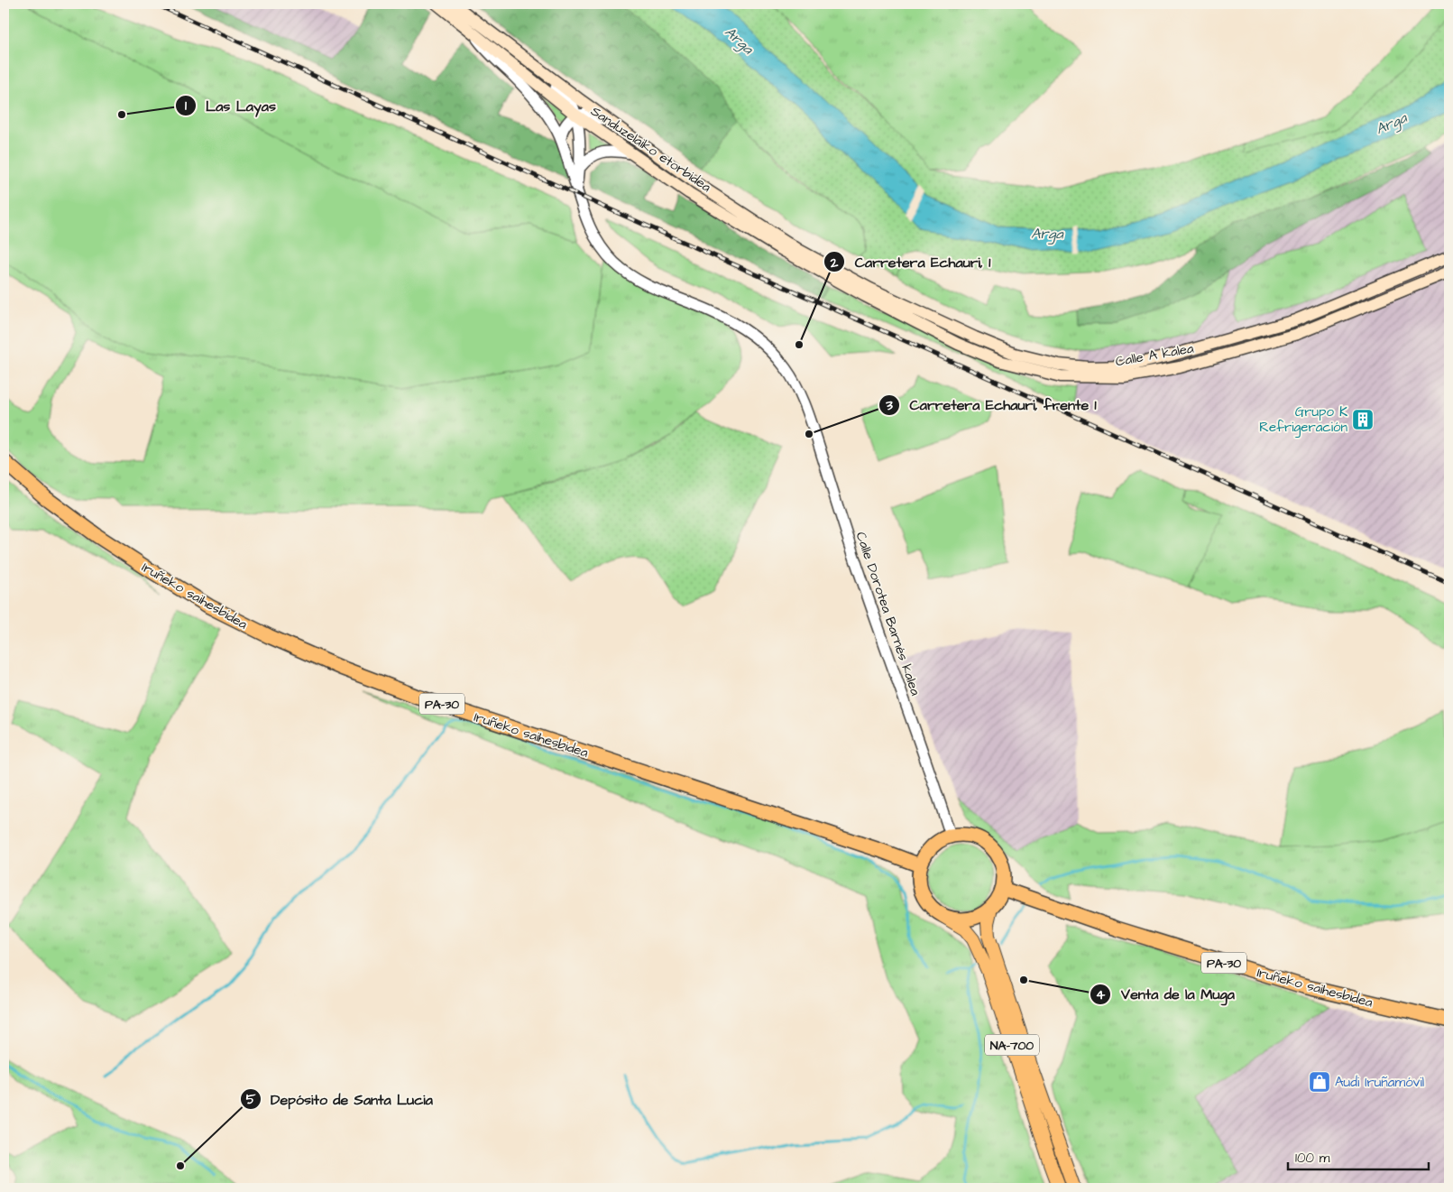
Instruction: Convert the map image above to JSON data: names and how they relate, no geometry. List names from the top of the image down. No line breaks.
{"streets":{"highway":["Iruñeko saihesbidea","PA-30"],"main road":["Sanduzelaiko etorbidea","Calle A kalea","NA-700"],"street":["Calle Dorotea Barnés kalea"]},"crossings":[["Sanduzelaiko etorbidea","Calle A kalea"],["Sanduzelaiko etorbidea","Calle Dorotea Barnés kalea"],["Iruñeko saihesbidea","Calle Dorotea Barnés kalea"],["Iruñeko saihesbidea","NA-700"],["Calle Dorotea Barnés kalea","NA-700"]],"water":["Arga"],"places":{"other":["Las Layas","Carretera Echauri, 1","Carretera Echauri, frente 1","Venta de la Muga","Depósito de Santa Lucia"],"building":["Grupo K Refrigeración"],"shop":["Audi Iruñamóvil"]},"scale_bar":"100 m"}
